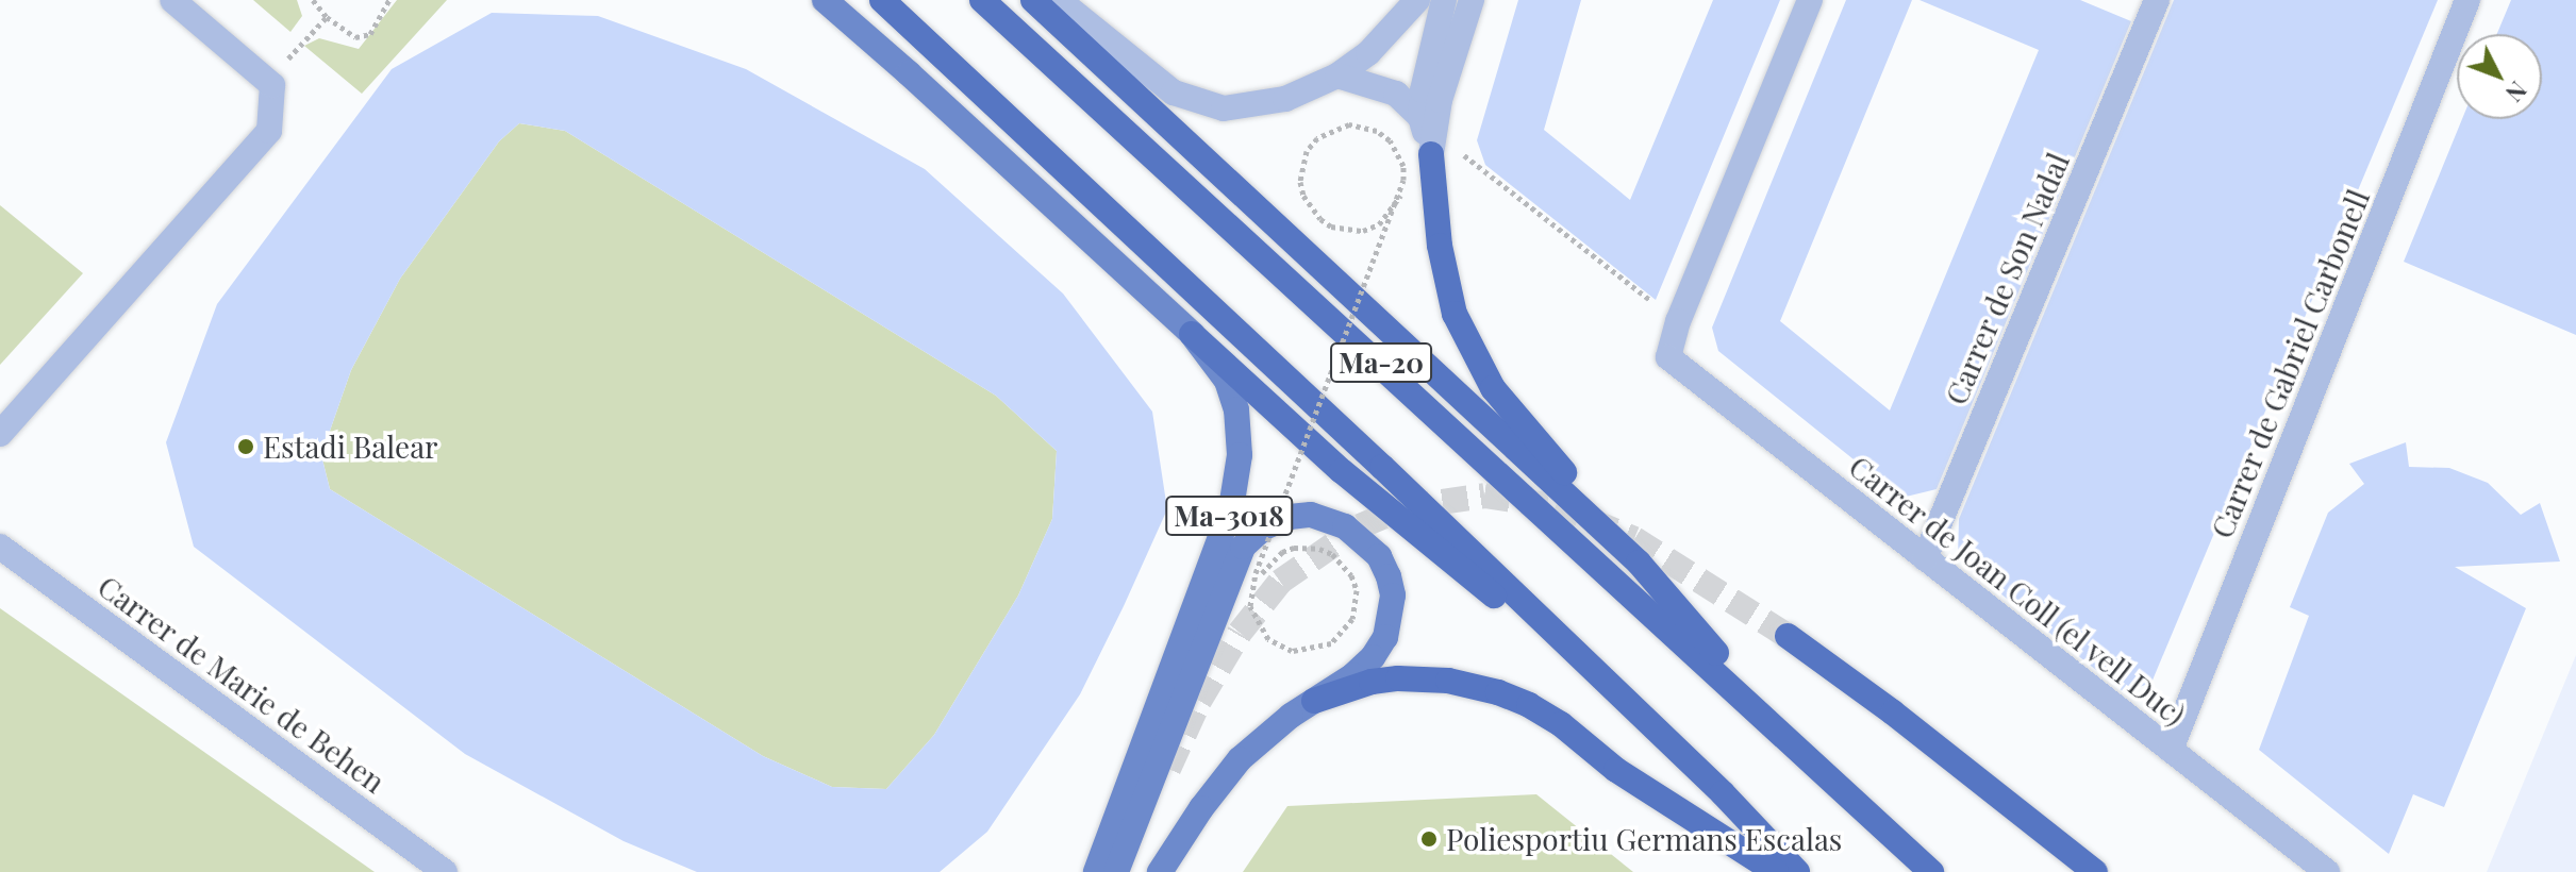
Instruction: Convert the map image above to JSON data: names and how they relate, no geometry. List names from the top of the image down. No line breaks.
{"streets":{"highway":["Ma-20"],"main road":["Ma-3018"],"street":["Carrer de Son Nadal","Carrer de Gabriel Carbonell","Carrer de Joan Coll (el vell Duc)","Carrer de Marie de Behen"]},"crossings":[["Carrer de Son Nadal","Carrer de Joan Coll (el vell Duc)"],["Carrer de Gabriel Carbonell","Carrer de Joan Coll (el vell Duc)"]],"places":["Estadi Balear","Poliesportiu Germans Escalas"],"north":"bottom right"}
